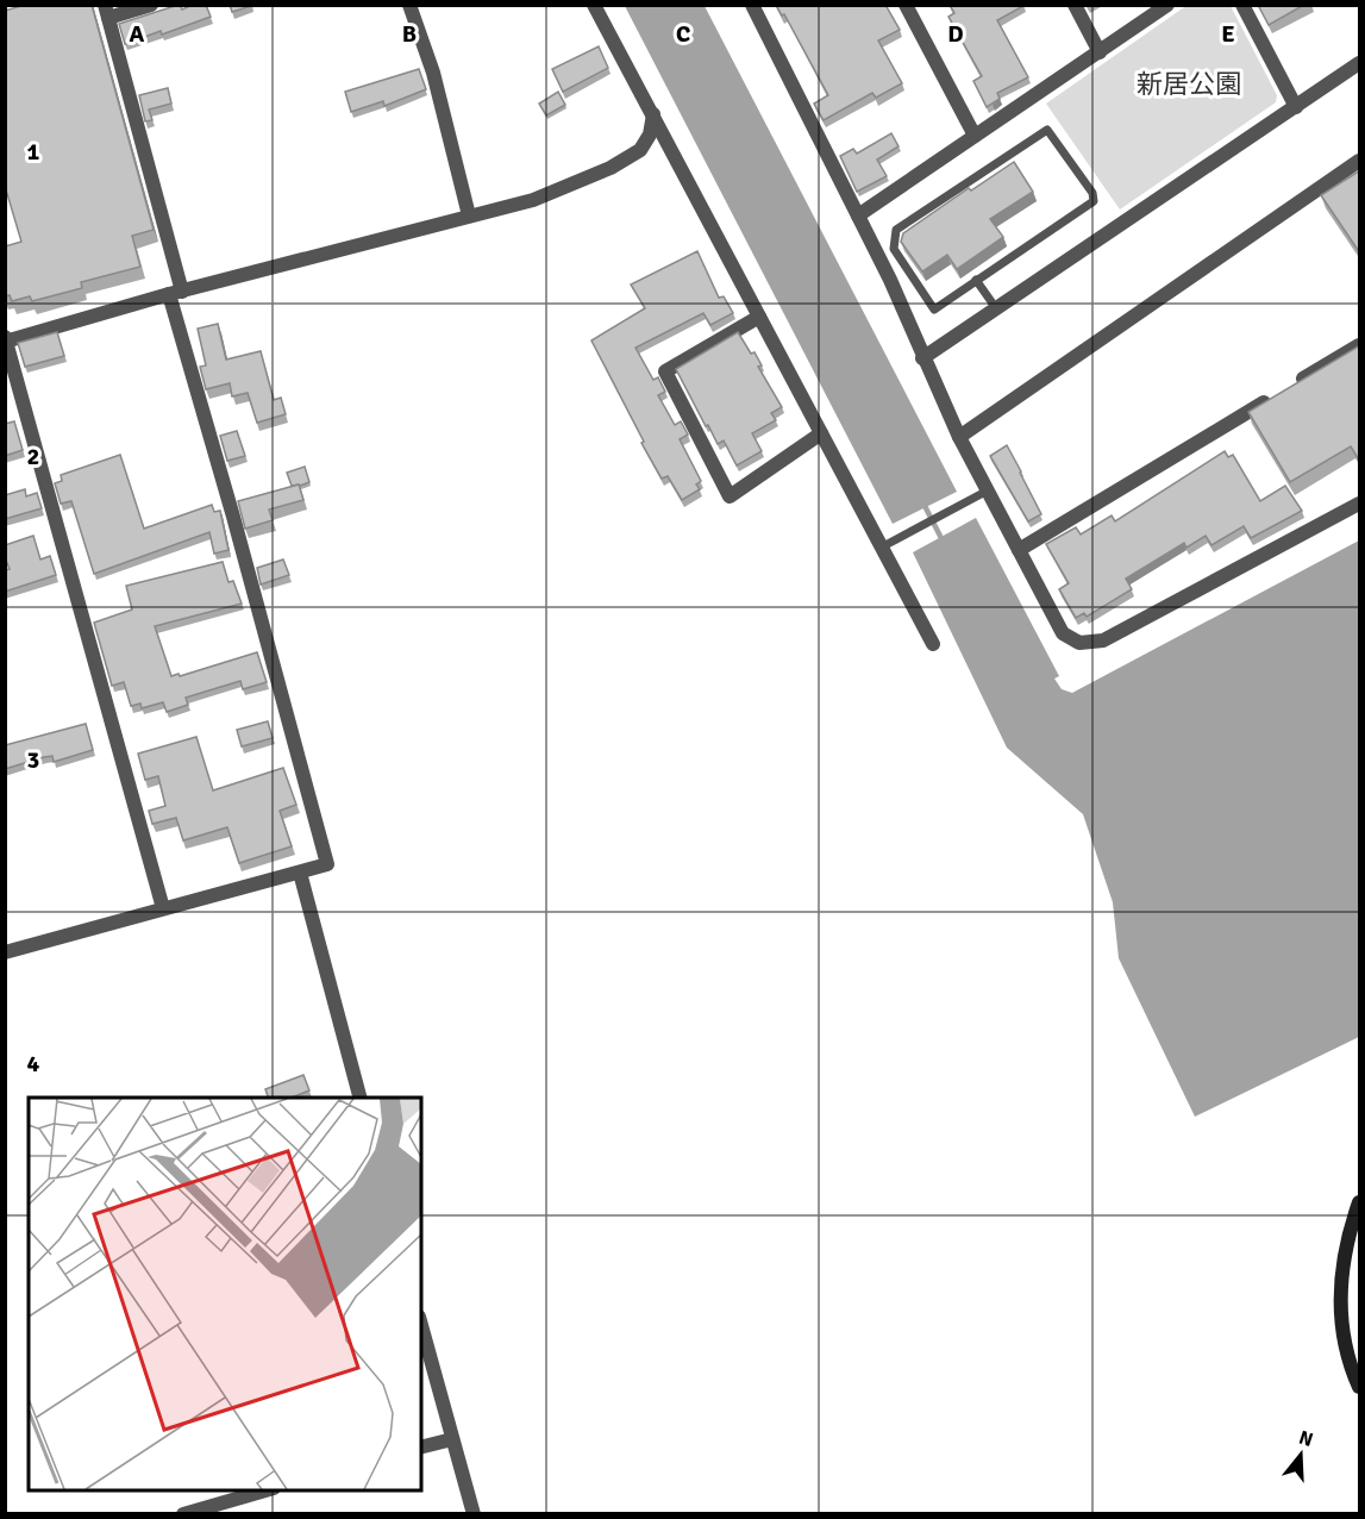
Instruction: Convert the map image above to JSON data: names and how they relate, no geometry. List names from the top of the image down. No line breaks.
{"parks":["新居公園"],"north":"top","grid":{"columns":["A","B","C","D","E"],"rows":["1","2","3","4"]}}
